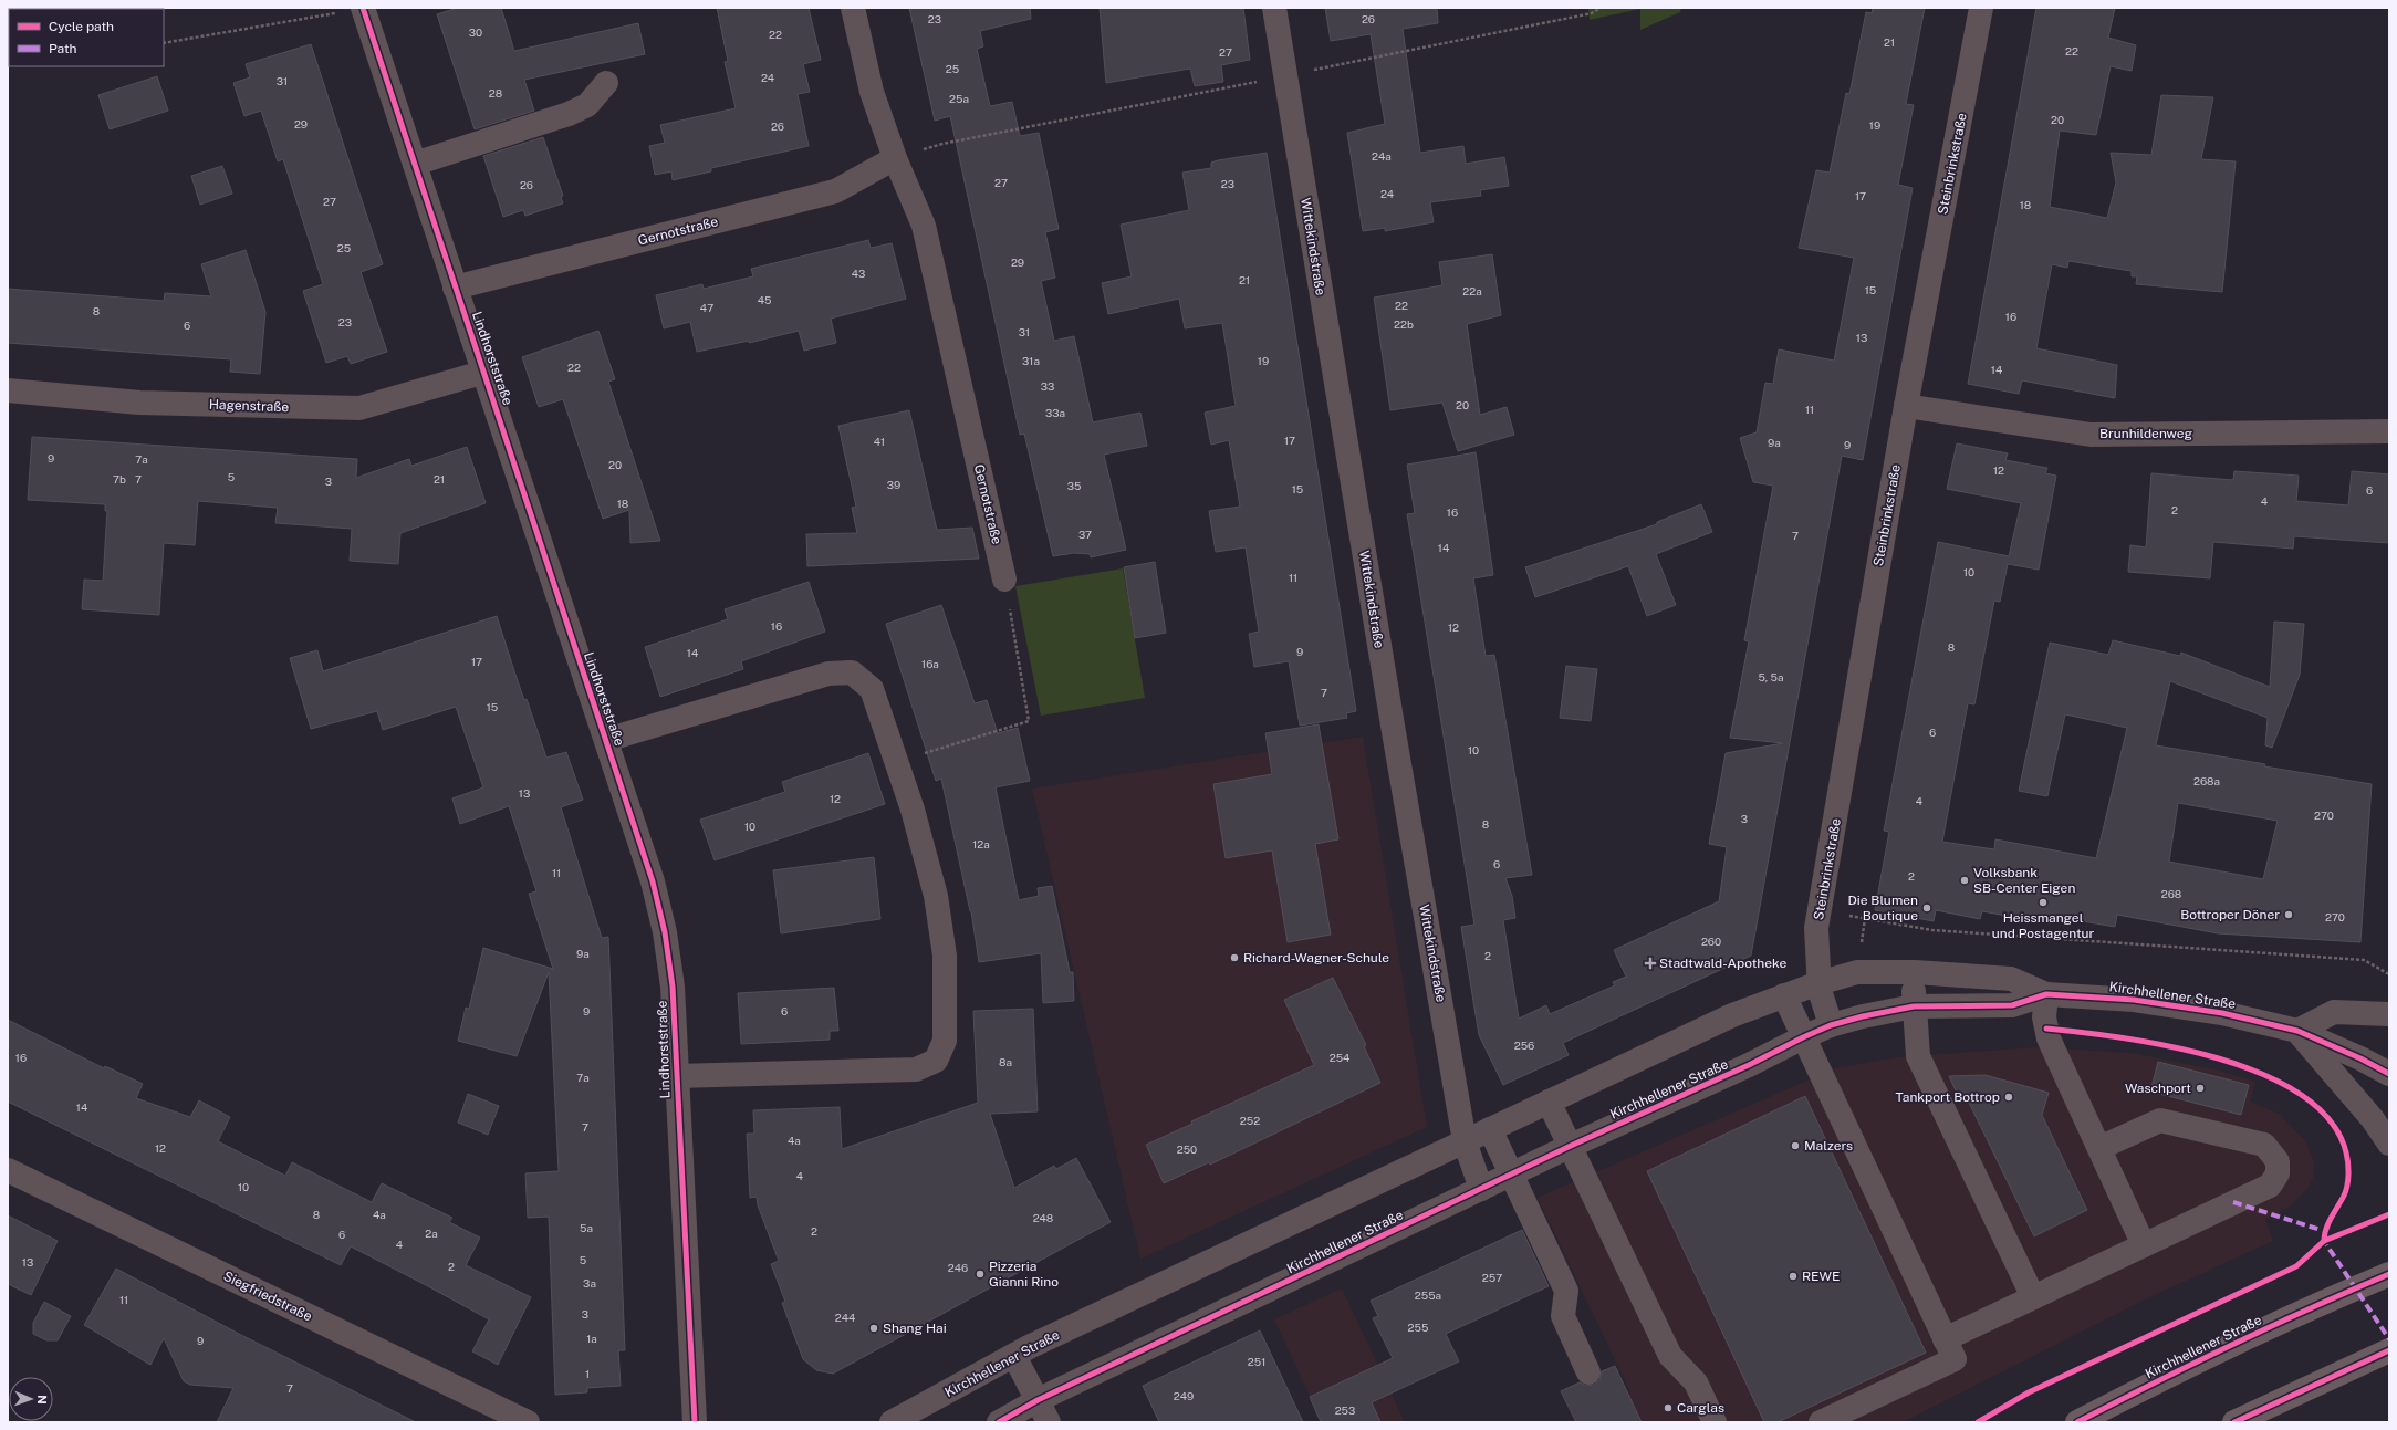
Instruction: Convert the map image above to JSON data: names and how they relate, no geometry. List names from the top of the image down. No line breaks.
{"streets":{"main road":["Kirchhellener Straße"],"street":["Steinbrinkstraße","Gernotstraße","Wittekindstraße","Lindhorststraße","Hagenstraße","Brunhildenweg","Siegfriedstraße"]},"crossings":[["Steinbrinkstraße","Brunhildenweg"],["Steinbrinkstraße","Kirchhellener Straße"],["Gernotstraße","Lindhorststraße"],["Wittekindstraße","Kirchhellener Straße"],["Lindhorststraße","Hagenstraße"]],"places":{"other":["Volksbank SB-Center Eigen","Heissmangel und Postagentur","Die Blumen Boutique","Bottroper Döner","Richard-Wagner-Schule","Waschport","Tankport Bottrop","Malzers","Pizzeria Gianni Rino","REWE","Shang Hai","Carglas"],"health":["Stadtwald-Apotheke"]},"house_numbers":["23","26","30","22","21","22","27","25","24","31","28","25a","20","29","19","26","24a","27","23","26","24","17","27","18","25","29","43","21","15","22a","45","22","47","8","16","23","22b","6","31","13","31a","19","22","14","33","20","11","33a","17","41","9a","9","9","7a","20","12","5","7b","7","21","3","39","35","15","6","4","18","2","16","37","7","14","10","11","16","12","8","9","14","17","16a","5, 5a","7","15","6","10","268a","13","12","4","270","3","8","10","12a","6","11","2","268","270","260","9a","2","9","6","256","16","254","8a","7a","14","252","7","4a","12","250","4","10","8","4a","248","5a","2","2a","6","4","5","13","2","246","257","3a","255a","11","3","244","255","1a","9","251","1","7","249","253"],"legend":["Cycle path","Path"],"north":"right"}
